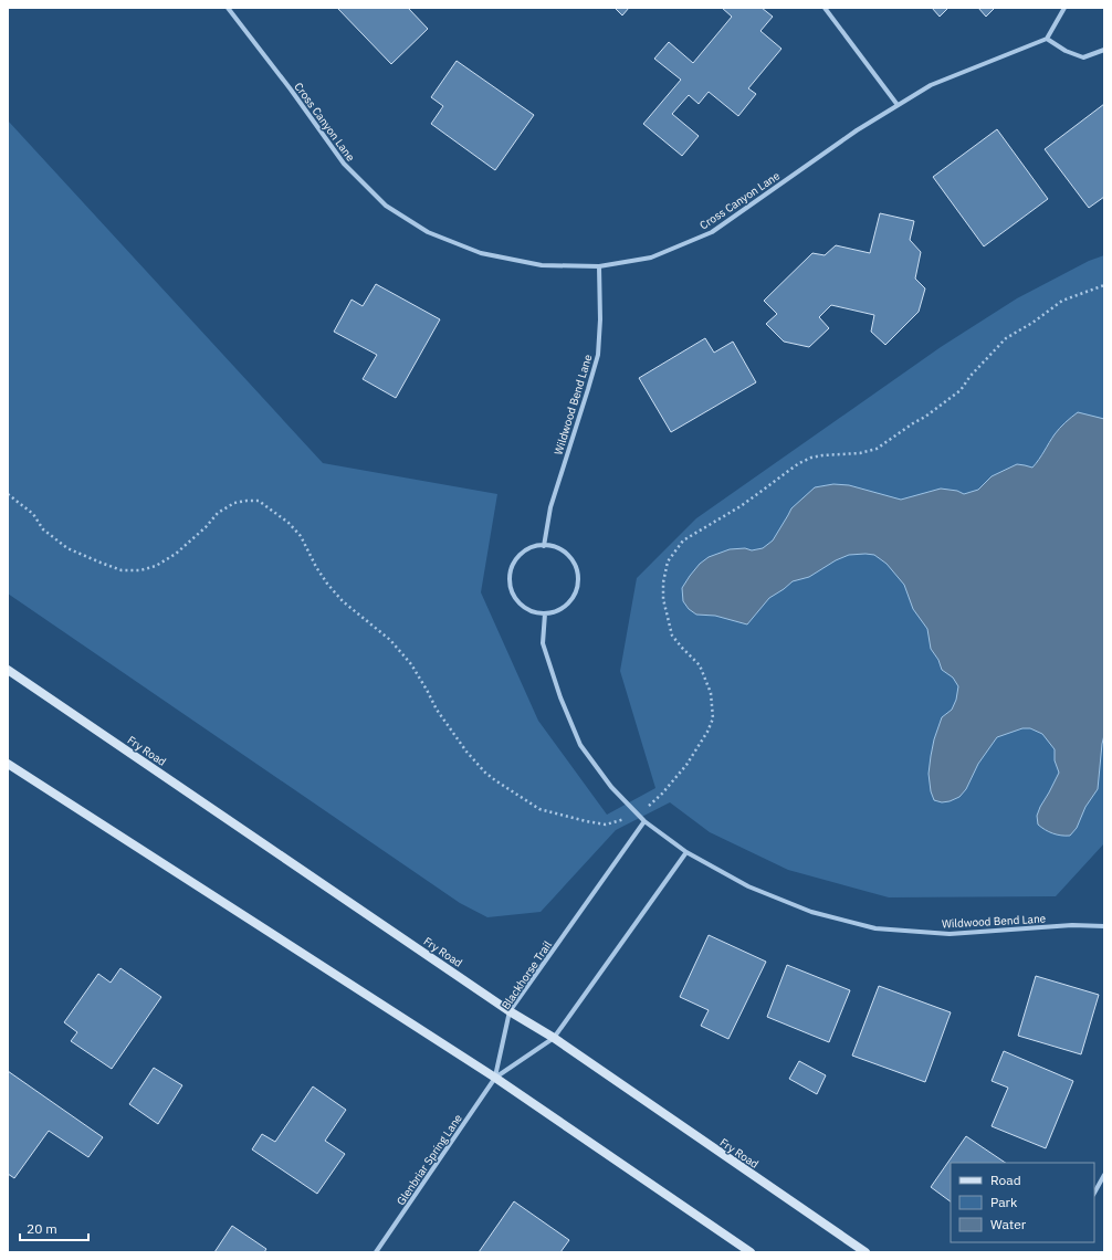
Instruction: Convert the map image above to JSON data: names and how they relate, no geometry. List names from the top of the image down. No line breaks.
{"streets":{"main road":["Fry Road"],"street":["Cross Canyon Lane","Wildwood Bend Lane","Blackhorse Trail","Glenbriar Spring Lane"]},"crossings":[["Cross Canyon Lane","Wildwood Bend Lane"],["Wildwood Bend Lane","Blackhorse Trail"],["Fry Road","Blackhorse Trail"],["Blackhorse Trail","Glenbriar Spring Lane"]],"legend":["Road","Park","Water"],"scale_bar":"20 m"}
